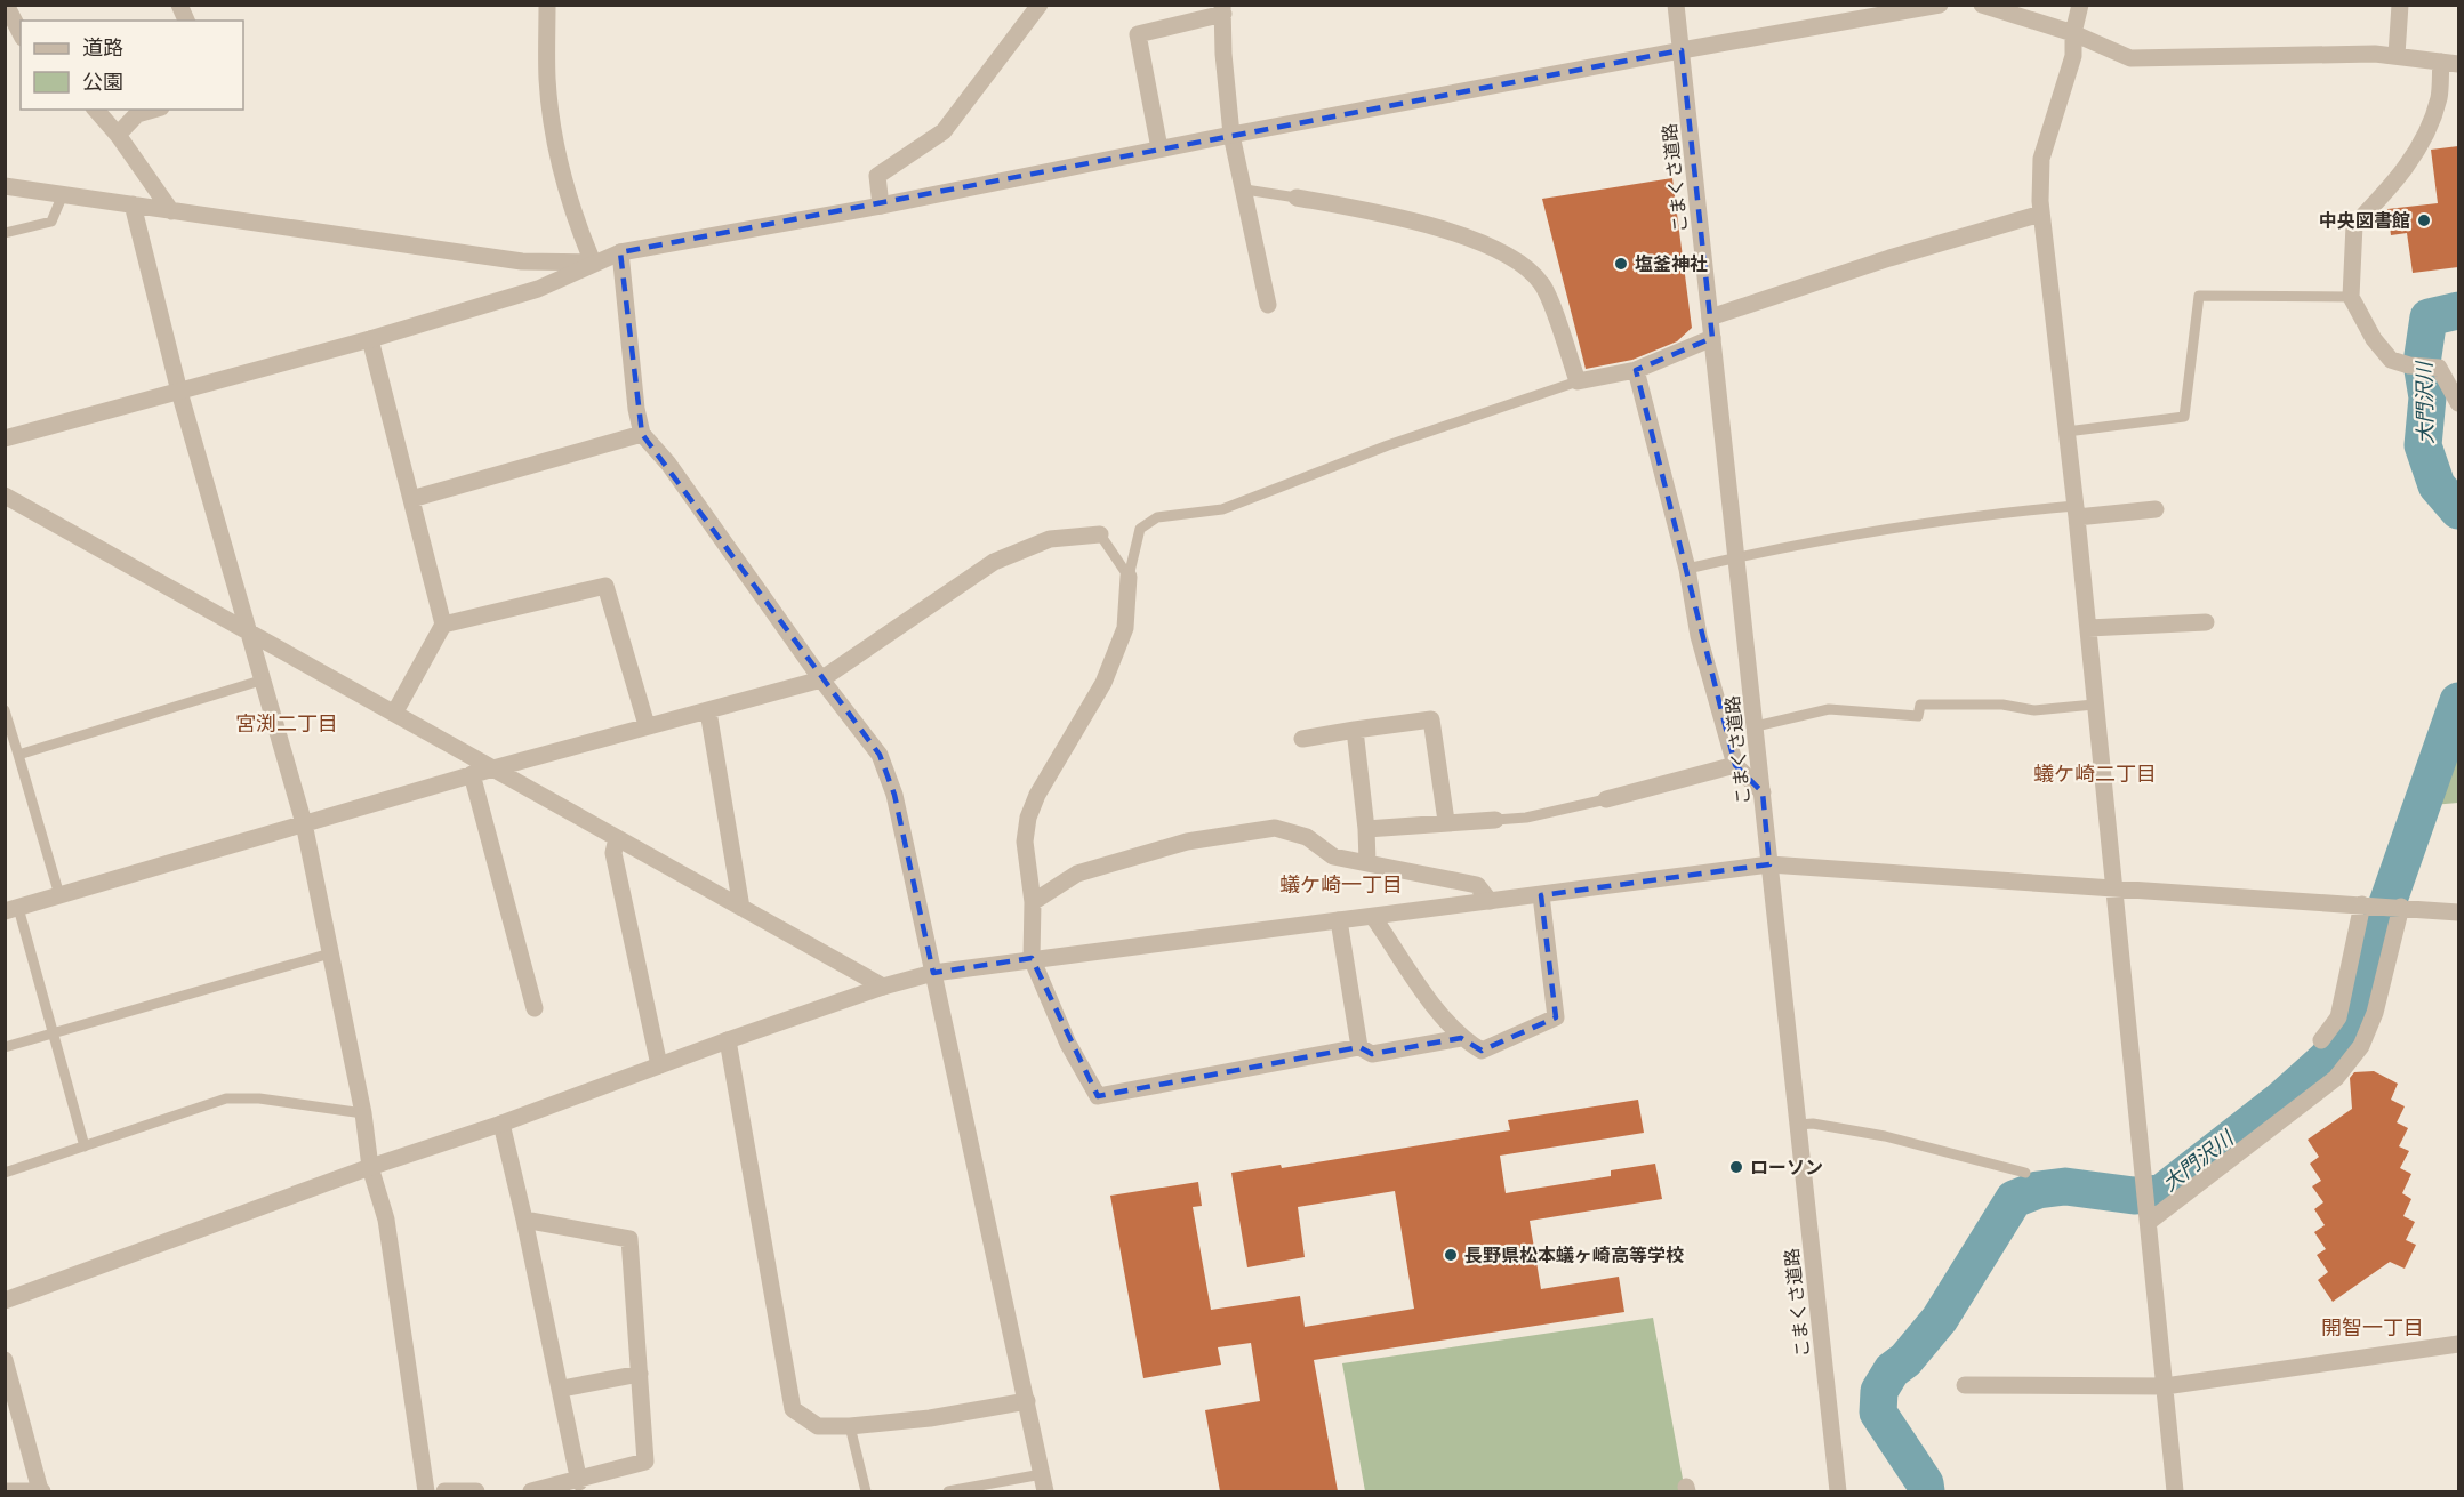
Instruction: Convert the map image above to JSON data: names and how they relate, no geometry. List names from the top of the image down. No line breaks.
{"streets":{"street":["こまくさ道路"]},"districts":["宮渕二丁目","蟻ケ崎二丁目","蟻ケ崎一丁目","開智一丁目"],"water":["大門沢川"],"places":["中央図書館","塩釜神社","ローソン","長野県松本蟻ヶ崎高等学校"],"legend":["道路","公園"]}
